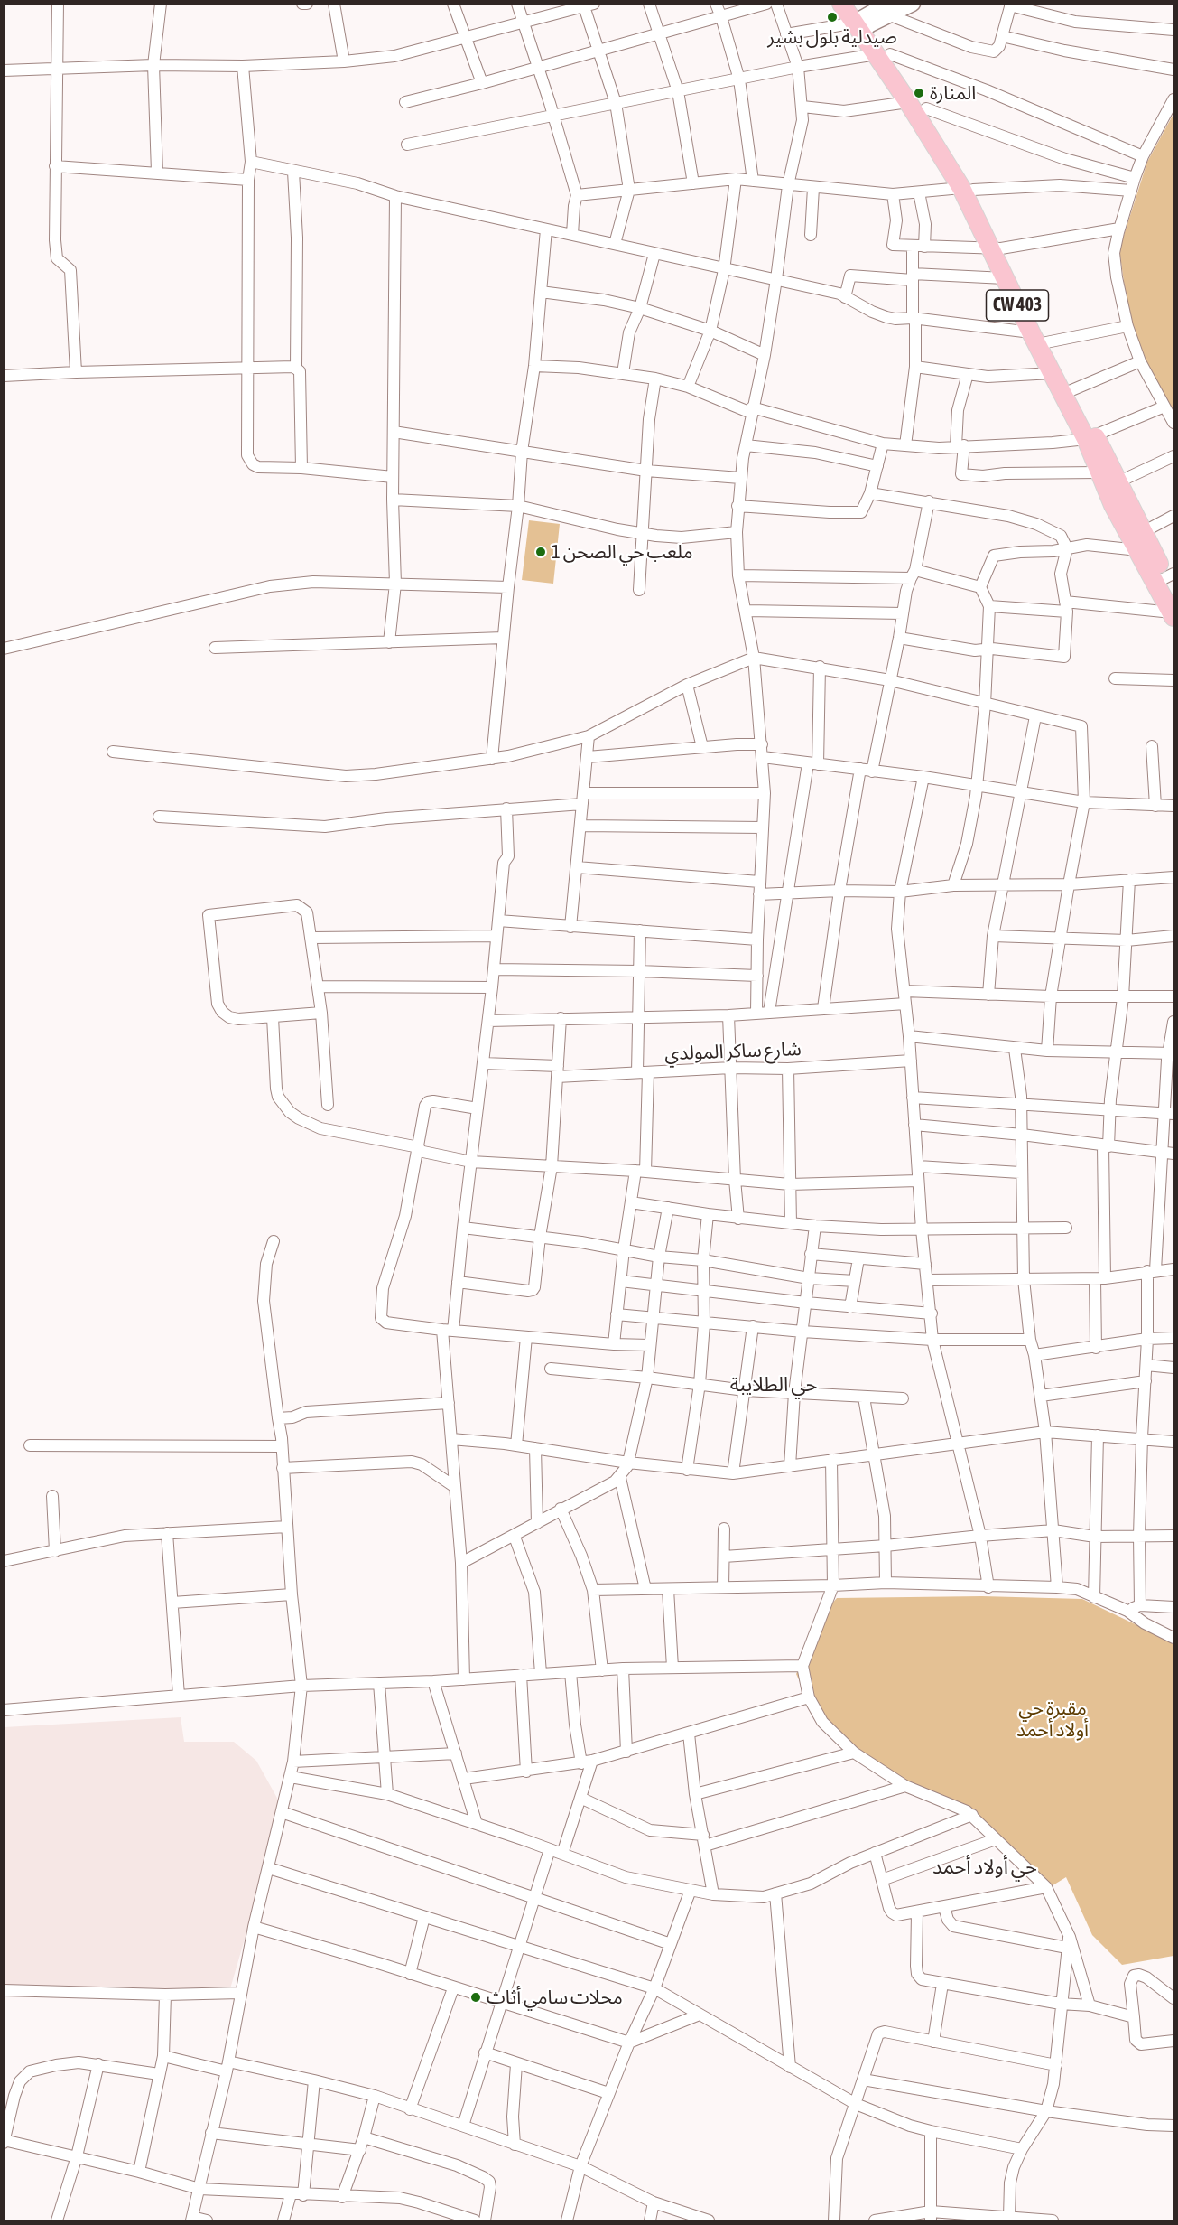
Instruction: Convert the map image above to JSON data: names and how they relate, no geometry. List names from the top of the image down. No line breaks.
{"streets":{"main road":["CW 403"],"street":["شارع ساكر المولدي"]},"districts":["حي الطلايبة","حي أولاد أحمد"],"parks":["مقبرة حي أولاد أحمد"],"places":["صيدلية بلول بشير","المنارة","ملعب حي الصحن 1","محلات سامي أثاث"]}
